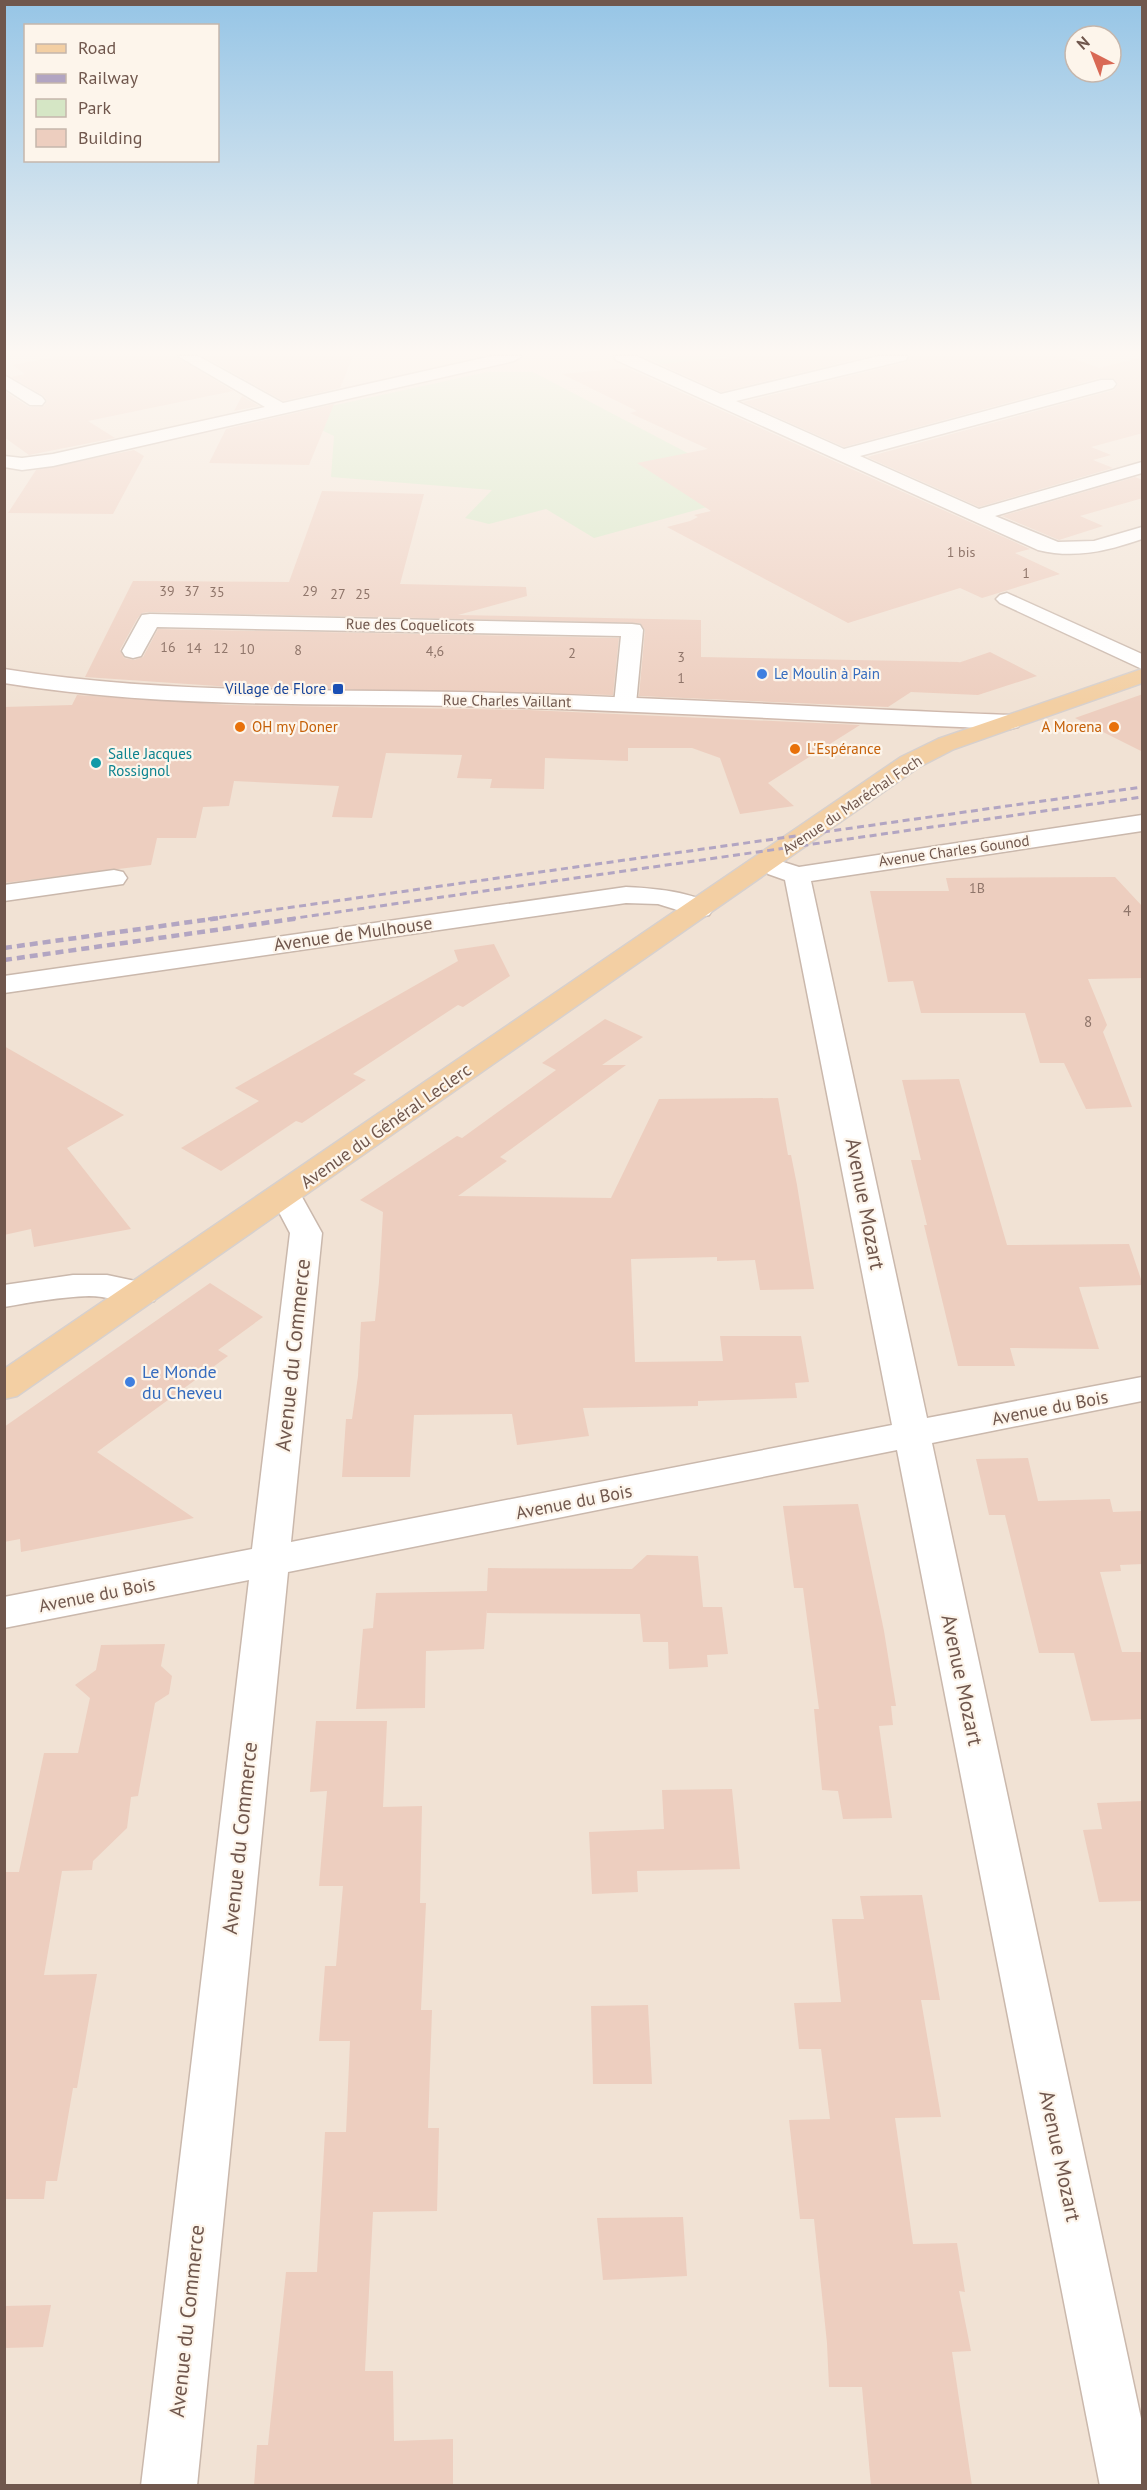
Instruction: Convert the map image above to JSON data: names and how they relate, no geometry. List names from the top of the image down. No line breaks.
{"streets":{"main road":["Avenue du Maréchal Foch","Avenue du Général Leclerc"],"street":["Rue des Coquelicots","Rue Charles Vaillant","Avenue Charles Gounod","Avenue de Mulhouse","Avenue Mozart","Avenue du Commerce","Avenue du Bois"]},"crossings":[["Rue des Coquelicots","Rue Charles Vaillant"],["Rue Charles Vaillant","Avenue du Maréchal Foch"],["Avenue du Maréchal Foch","Avenue Charles Gounod"],["Avenue du Maréchal Foch","Avenue du Général Leclerc"],["Avenue Charles Gounod","Avenue du Général Leclerc"],["Avenue Charles Gounod","Avenue Mozart"],["Avenue de Mulhouse","Avenue du Général Leclerc"],["Avenue du Général Leclerc","Avenue du Commerce"],["Avenue Mozart","Avenue du Bois"],["Avenue du Commerce","Avenue du Bois"]],"places":{"other":["Le Moulin à Pain","OH my Doner","A Morena","L'Espérance","Salle Jacques Rossignol","Le Monde du Cheveu"],"transit":["Village de Flore"]},"house_numbers":["1 bis","1","39","37","29","35","27","25","16","14","12","10","8","4,6","2","3","1","1B","4","8"],"legend":["Road","Railway","Park","Building"],"north":"top left"}
